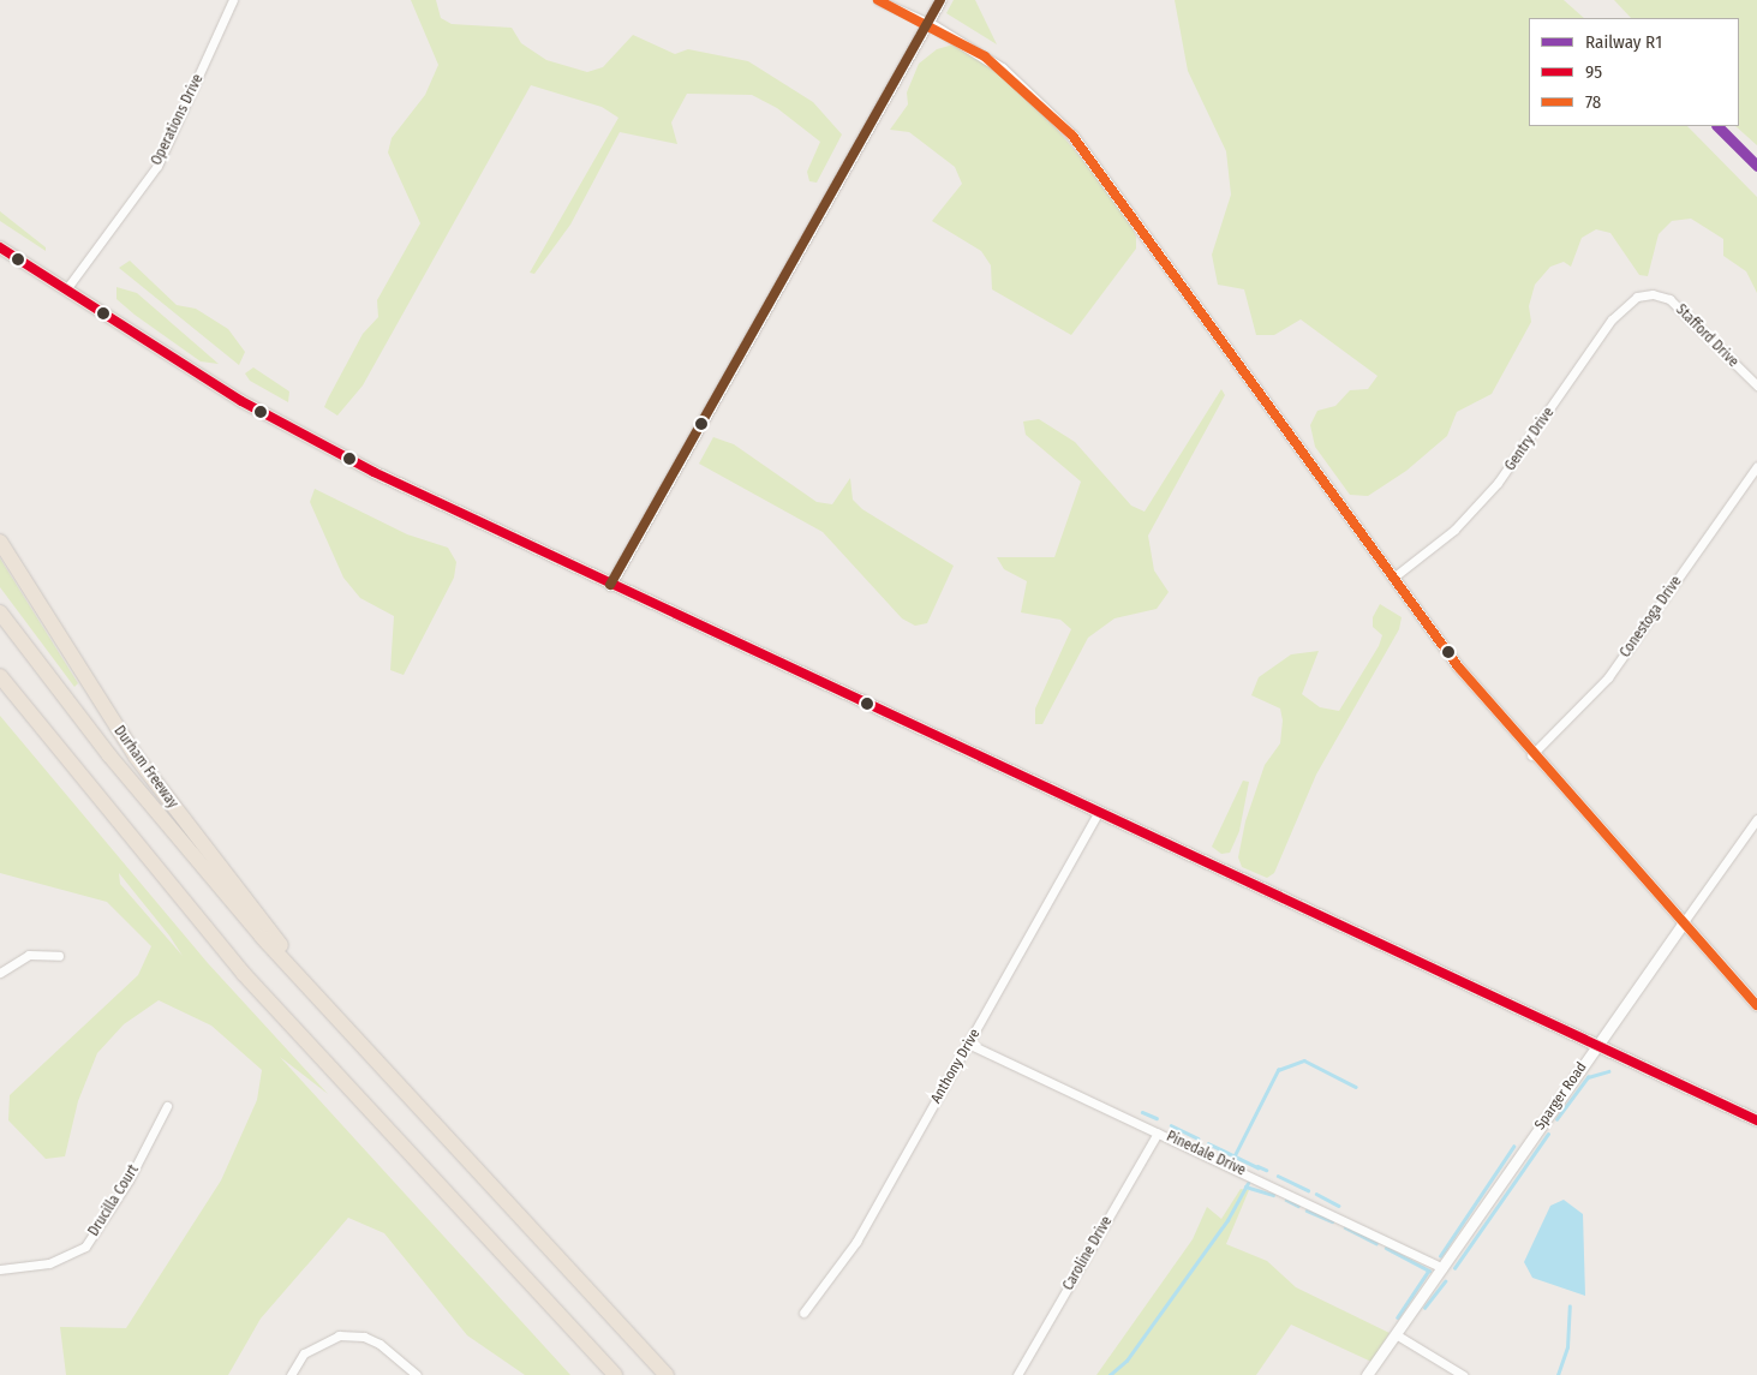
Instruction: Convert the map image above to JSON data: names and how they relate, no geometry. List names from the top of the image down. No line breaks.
{"streets":{"highway":["Durham Freeway"],"street":["Operations Drive","Stafford Drive","Gentry Drive","Conestoga Drive","Anthony Drive","Sparger Road","Pinedale Drive","Drucilla Court","Caroline Drive"]},"crossings":[["Stafford Drive","Gentry Drive"],["Anthony Drive","Pinedale Drive"],["Sparger Road","Pinedale Drive"],["Pinedale Drive","Caroline Drive"]],"lines":["transit line 78","rail line R1","transit line 95"],"legend":["Railway R1","95","78"]}
